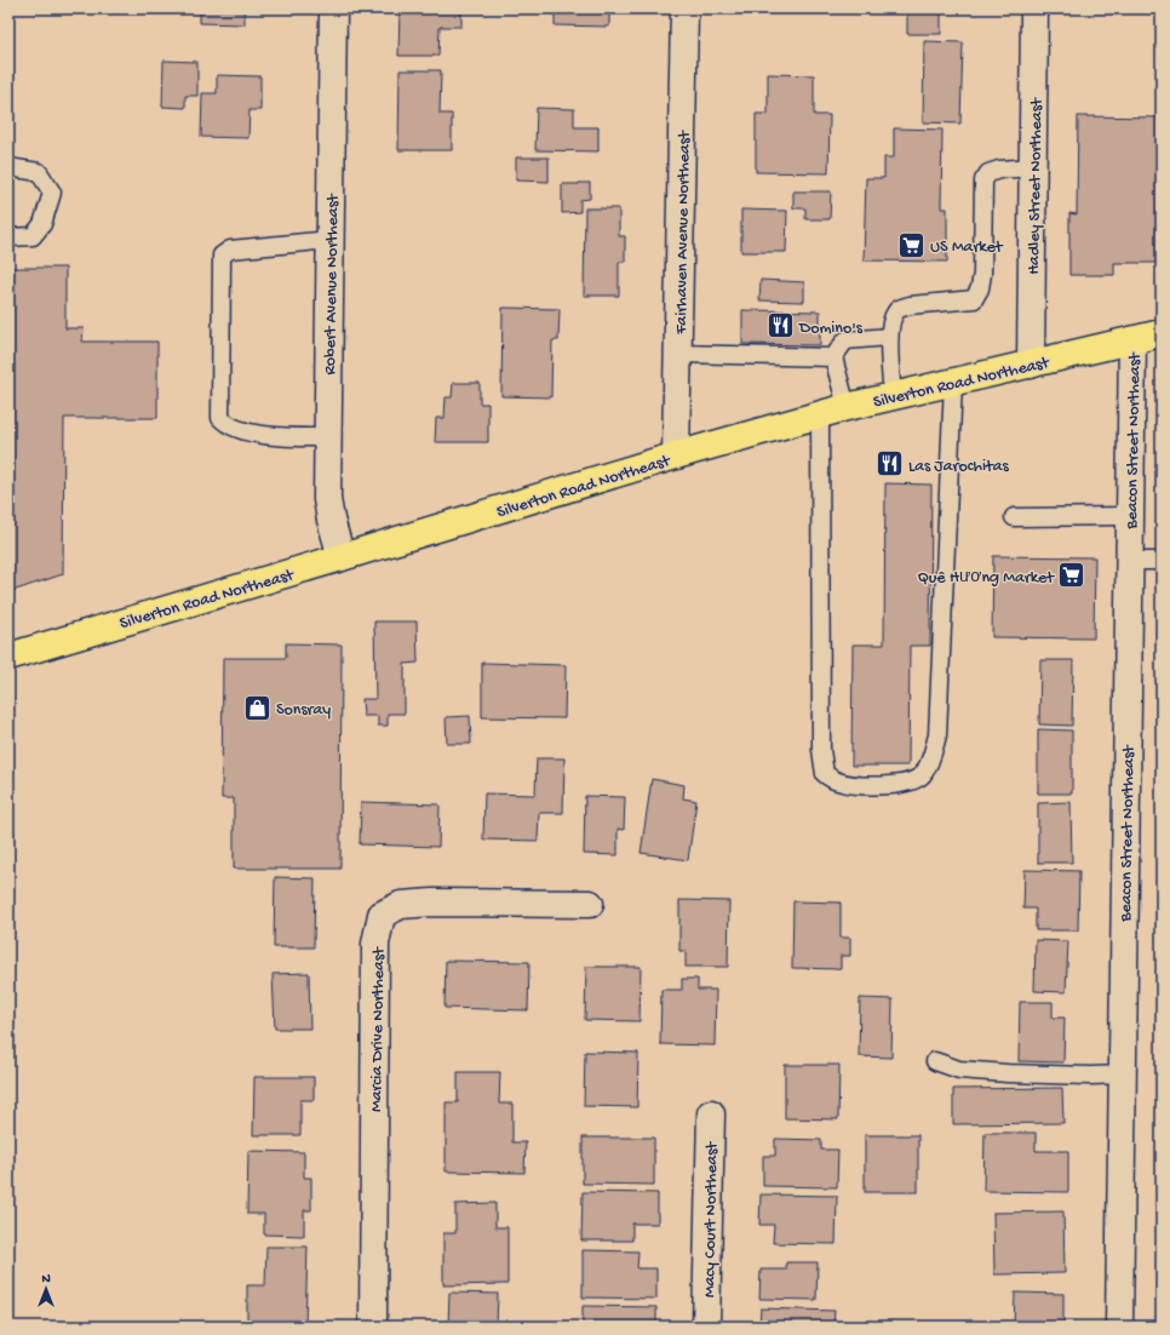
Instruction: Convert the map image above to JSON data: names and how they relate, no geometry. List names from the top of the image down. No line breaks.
{"streets":{"main road":["Silverton Road Northeast"],"street":["Hadley Street Northeast","Fairhaven Avenue Northeast","Robert Avenue Northeast","Beacon Street Northeast","Marcia Drive Northeast","Macy Court Northeast"]},"crossings":[["Hadley Street Northeast","Silverton Road Northeast"],["Fairhaven Avenue Northeast","Silverton Road Northeast"],["Robert Avenue Northeast","Silverton Road Northeast"],["Silverton Road Northeast","Beacon Street Northeast"]],"places":{"supermarket":["US Market","Quê Hương Market"],"restaurant":["Domino's","Las Jarochitas"],"shop":["Sonsray"]},"north":"top"}
